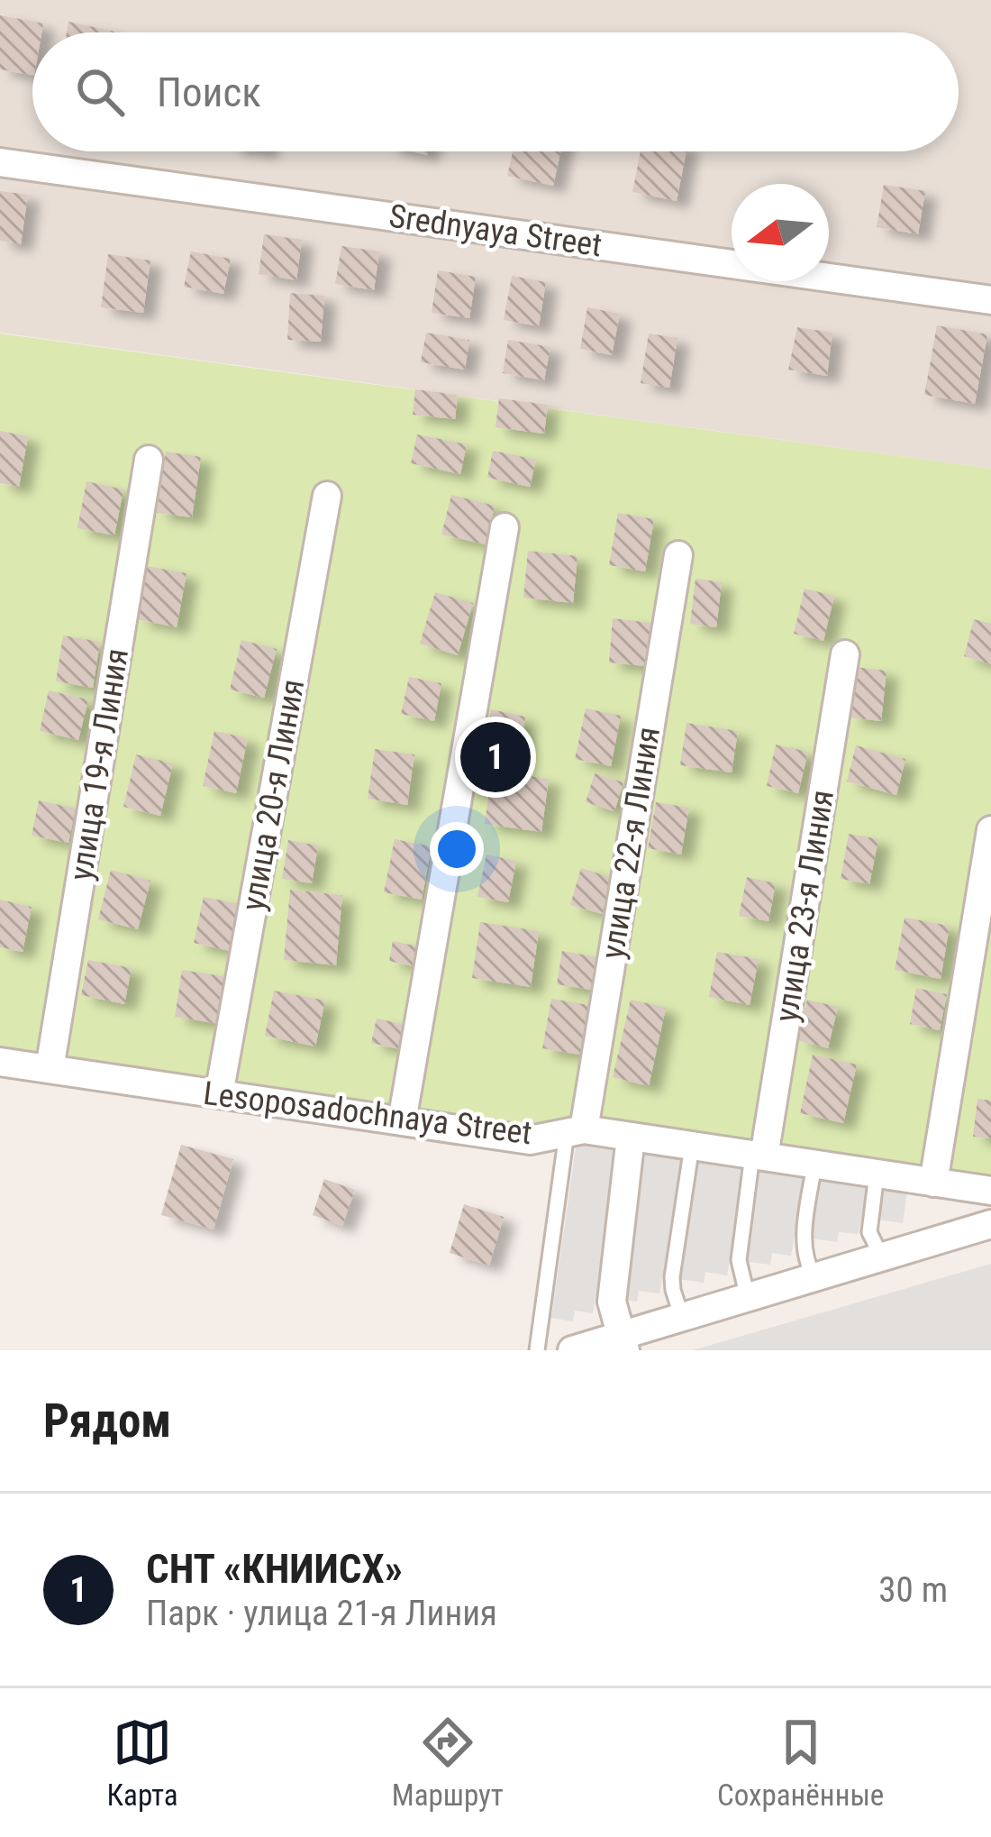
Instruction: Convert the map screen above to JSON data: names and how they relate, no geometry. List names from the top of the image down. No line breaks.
{"streets":{"street":["Srednyaya Street","улица 19-я Линия","улица 20-я Линия","улица 22-я Линия","улица 23-я Линия","Lesoposadochnaya Street"]},"crossings":[["улица 19-я Линия","Lesoposadochnaya Street"],["улица 20-я Линия","Lesoposadochnaya Street"],["улица 22-я Линия","Lesoposadochnaya Street"],["улица 23-я Линия","Lesoposadochnaya Street"]],"north":"left","page":{"search":"Поиск","pins":"1","heading":"Рядом","list":[{"mark":"1","name":"СНТ «КНИИСХ»","note":"Парк · улица 21-я Линия","value":"30 m"}],"nav":["Карта","Маршрут","Сохранённые"]}}
